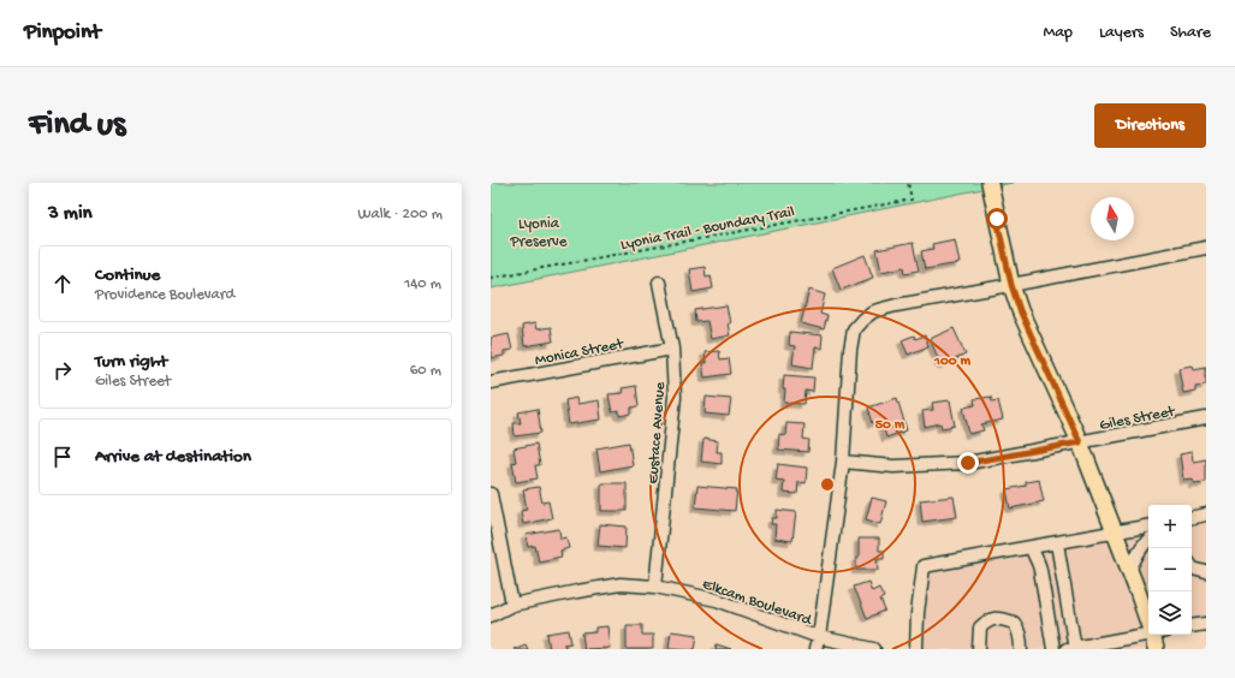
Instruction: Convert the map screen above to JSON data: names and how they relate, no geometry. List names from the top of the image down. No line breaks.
{"streets":{"street":["Monica Street","Giles Street","Eustace Avenue","Elkcam Boulevard"],"path":["Lyonia Trail - Boundary Trail"]},"crossings":[["Monica Street","Eustace Avenue"],["Eustace Avenue","Elkcam Boulevard"]],"parks":["Lyonia Preserve"],"north":"top","page":{"header":"Pinpoint","nav":["Map","Layers","Share"],"buttons":"Directions","title":"Find us","heading":["3 min","Walk · 200 m"],"list":[["Continue","Providence Boulevard","140 m"],["Turn right","Giles Street","60 m"],"Arrive at destination"],"map_buttons":["+","−"]},"rings":["100 m","50 m"]}
